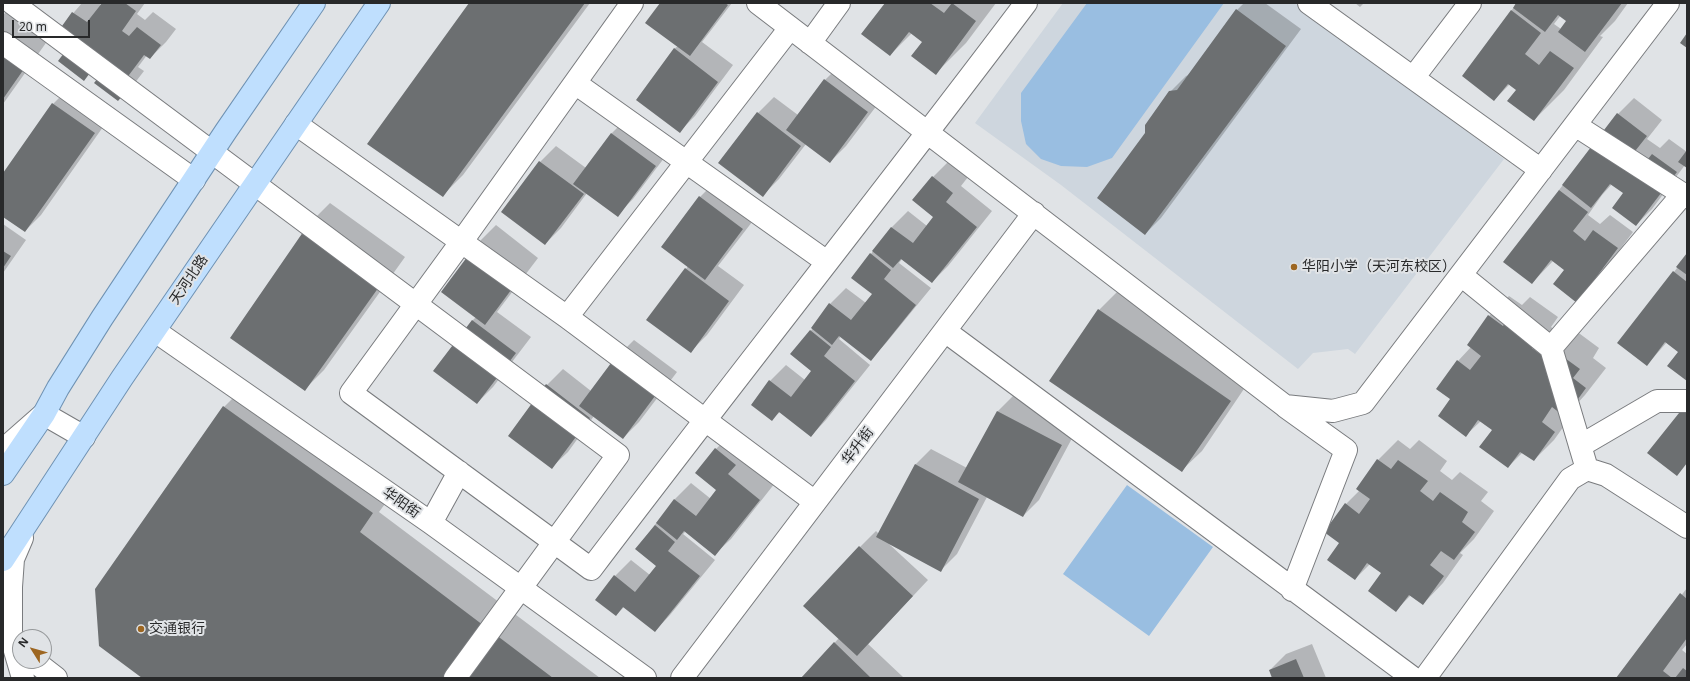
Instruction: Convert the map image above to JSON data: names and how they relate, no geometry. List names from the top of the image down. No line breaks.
{"streets":{"main road":["天河北路"],"street":["华升街","华阳街"]},"crossings":[["天河北路","华阳街"]],"places":["华阳小学（天河东校区）","交通银行"],"scale_bar":"20 m","north":"top left"}
